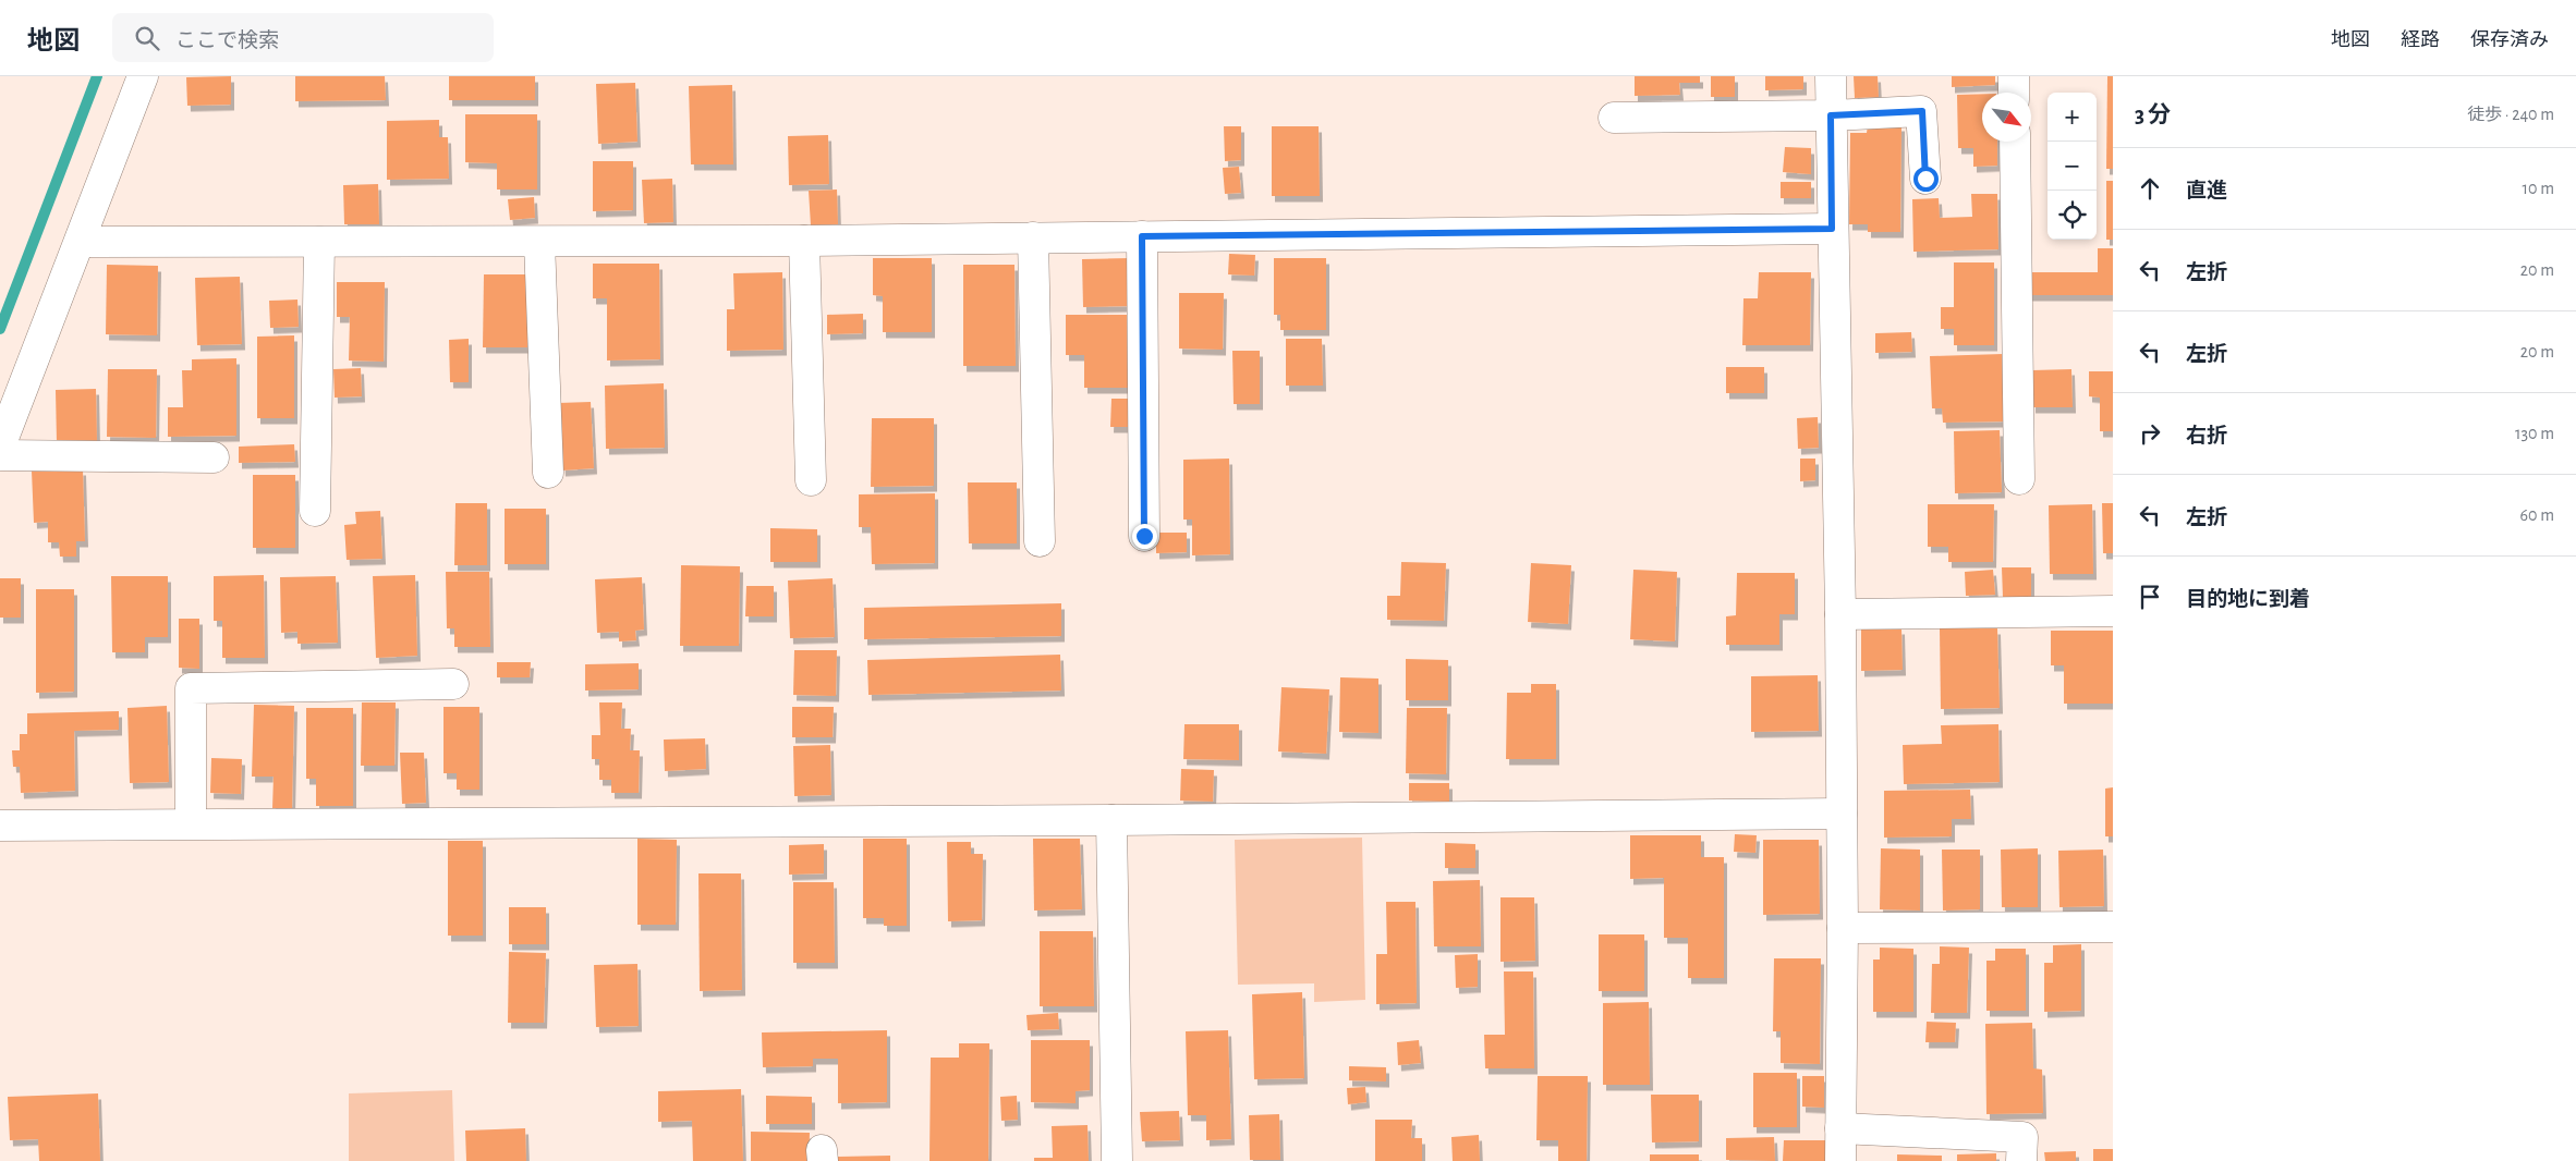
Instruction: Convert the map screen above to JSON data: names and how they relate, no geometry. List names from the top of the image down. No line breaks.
{"north":"bottom right","page":{"header":"地図","search":"ここで検索","nav":["地図","経路","保存済み"],"heading":["3 分","徒歩 · 240 m"],"map_buttons":["+","−"],"list":[["直進","10 m"],["左折","20 m"],["左折","20 m"],["右折","130 m"],["左折","60 m"],"目的地に到着"]}}
